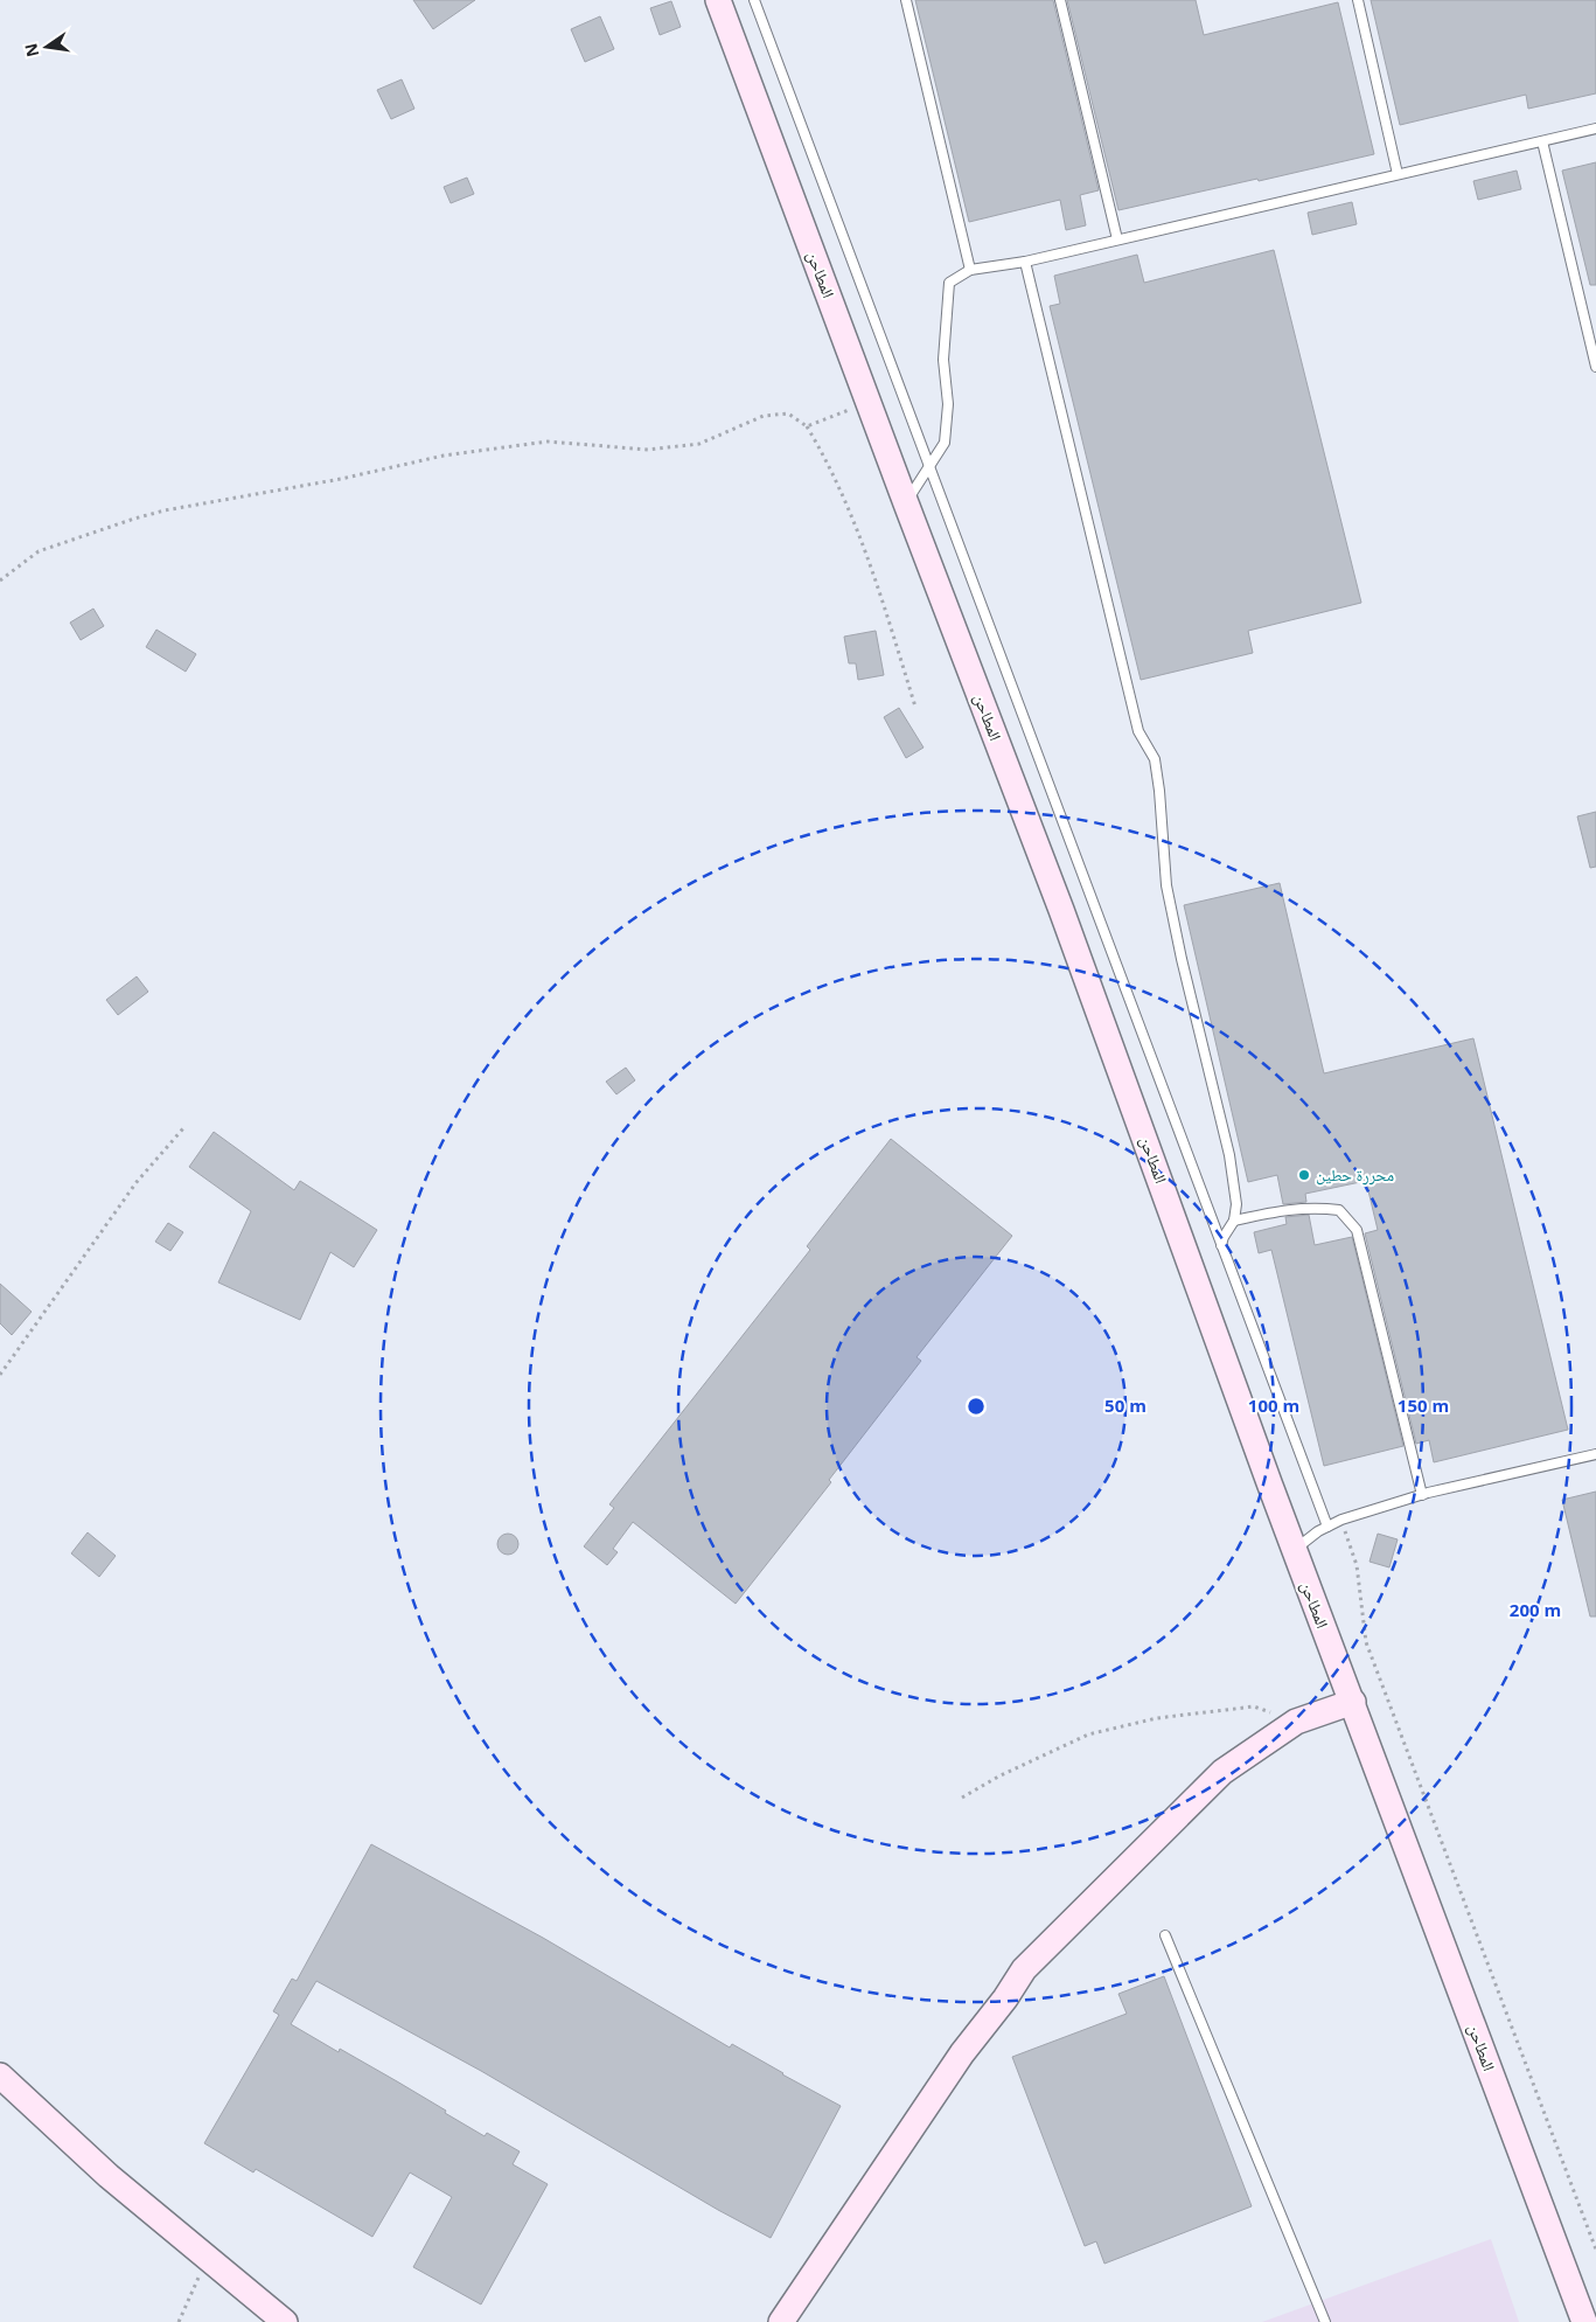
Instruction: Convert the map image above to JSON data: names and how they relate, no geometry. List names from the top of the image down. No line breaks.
{"streets":{"main road":["المطاحن"]},"places":["محررة حطين"],"north":"left","rings":["50 m","100 m","150 m","200 m"]}
